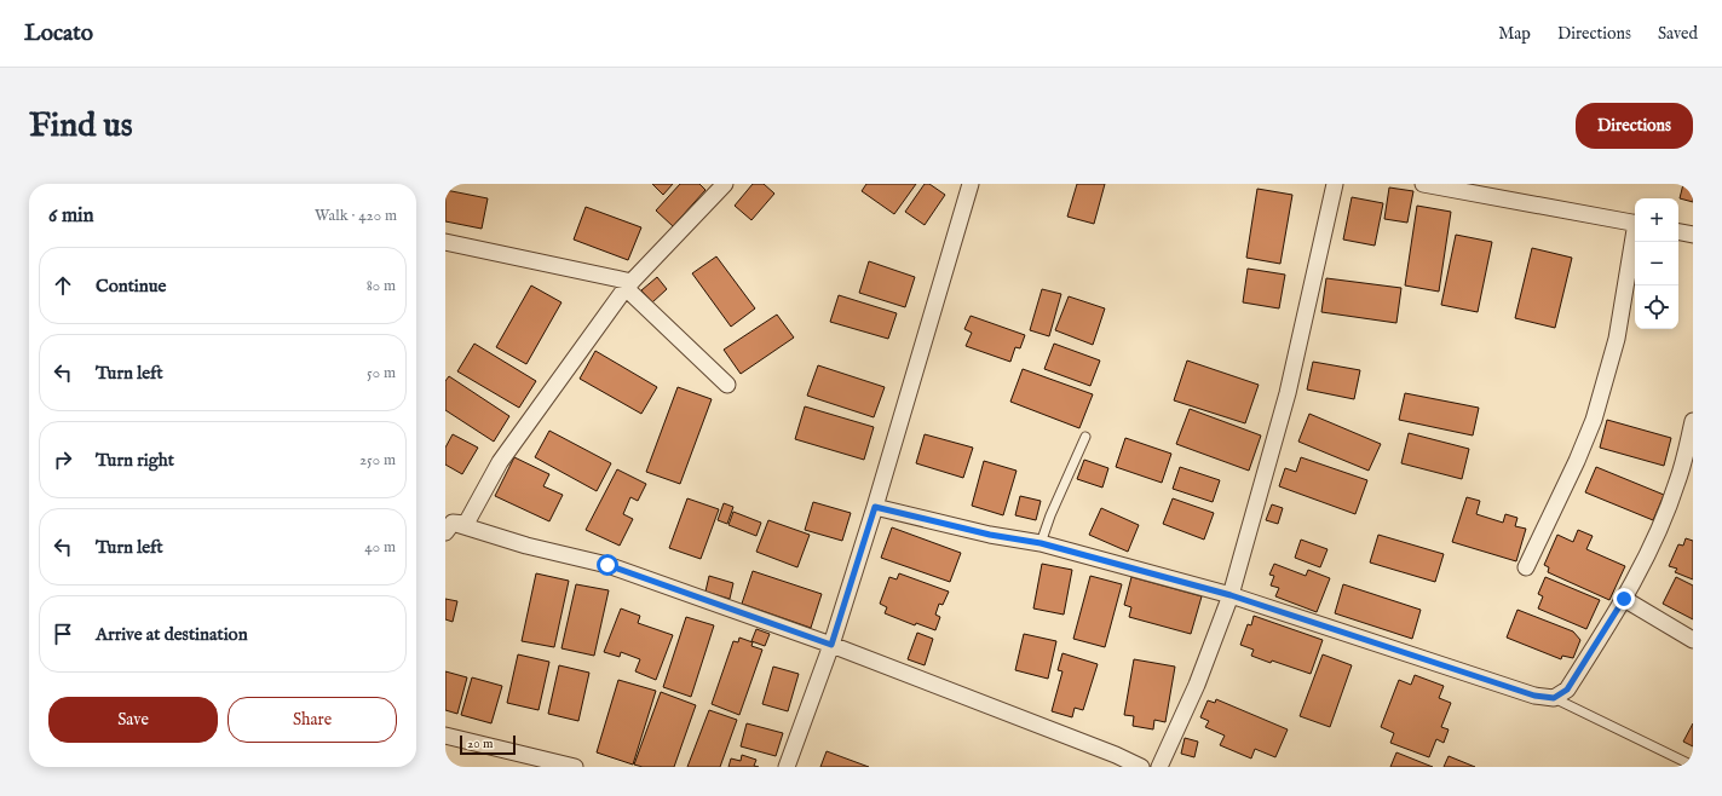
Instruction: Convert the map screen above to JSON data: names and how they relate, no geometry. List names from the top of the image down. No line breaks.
{"scale_bar":"20 m","page":{"header":"Locato","nav":["Map","Directions","Saved"],"buttons":["Directions",["Save","Share"]],"title":"Find us","heading":["6 min","Walk · 420 m"],"map_buttons":["+","−"],"list":[["Continue","80 m"],["Turn left","50 m"],["Turn right","250 m"],["Turn left","40 m"],"Arrive at destination"],"scale":"20 m"}}
